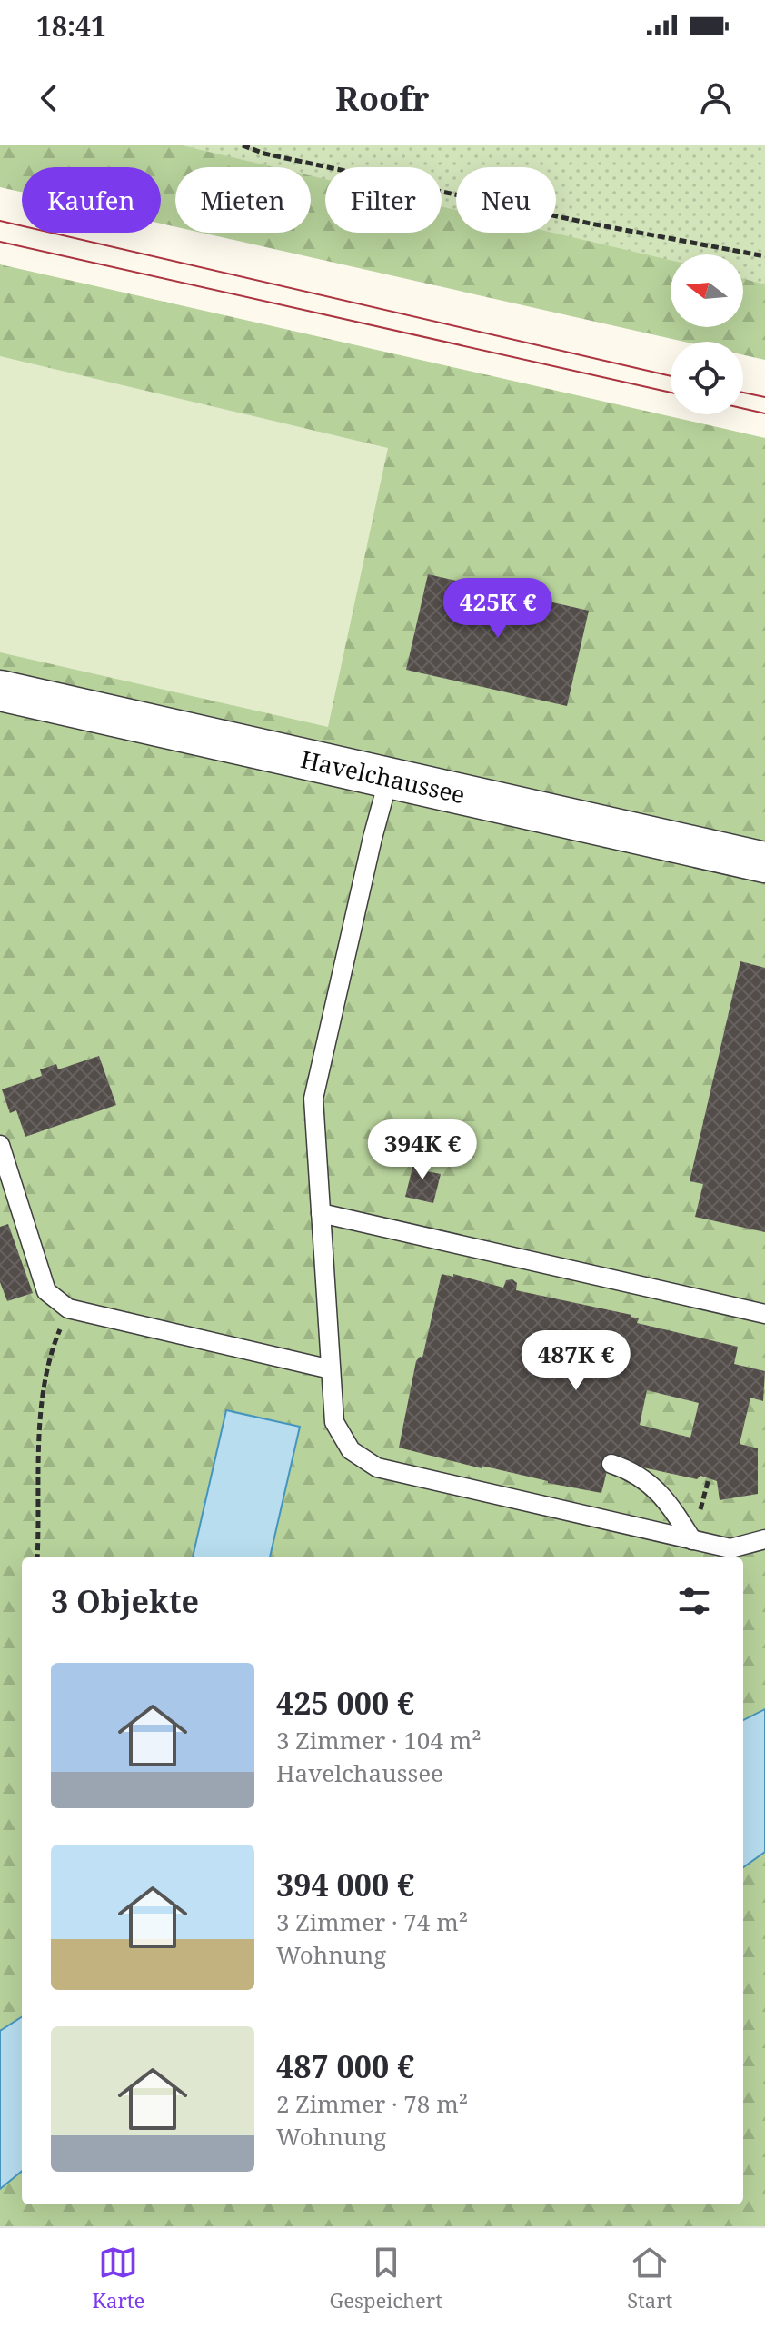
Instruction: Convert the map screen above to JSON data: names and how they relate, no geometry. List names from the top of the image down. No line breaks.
{"streets":{"street":["Havelchaussee"]},"north":"left","page":{"status":"18:41","header":"Roofr","chip":["Kaufen","Mieten","Filter","Neu"],"price":["425K €","394K €","487K €"],"heading":"3 Objekte","list":[{"name":"425 000 €","note":"3 Zimmer · 104 m² · Havelchaussee"},{"name":"394 000 €","note":"3 Zimmer · 74 m² · Wohnung"},{"name":"487 000 €","note":"2 Zimmer · 78 m² · Wohnung"}],"tabs":["Karte","Gespeichert","Start"]}}
